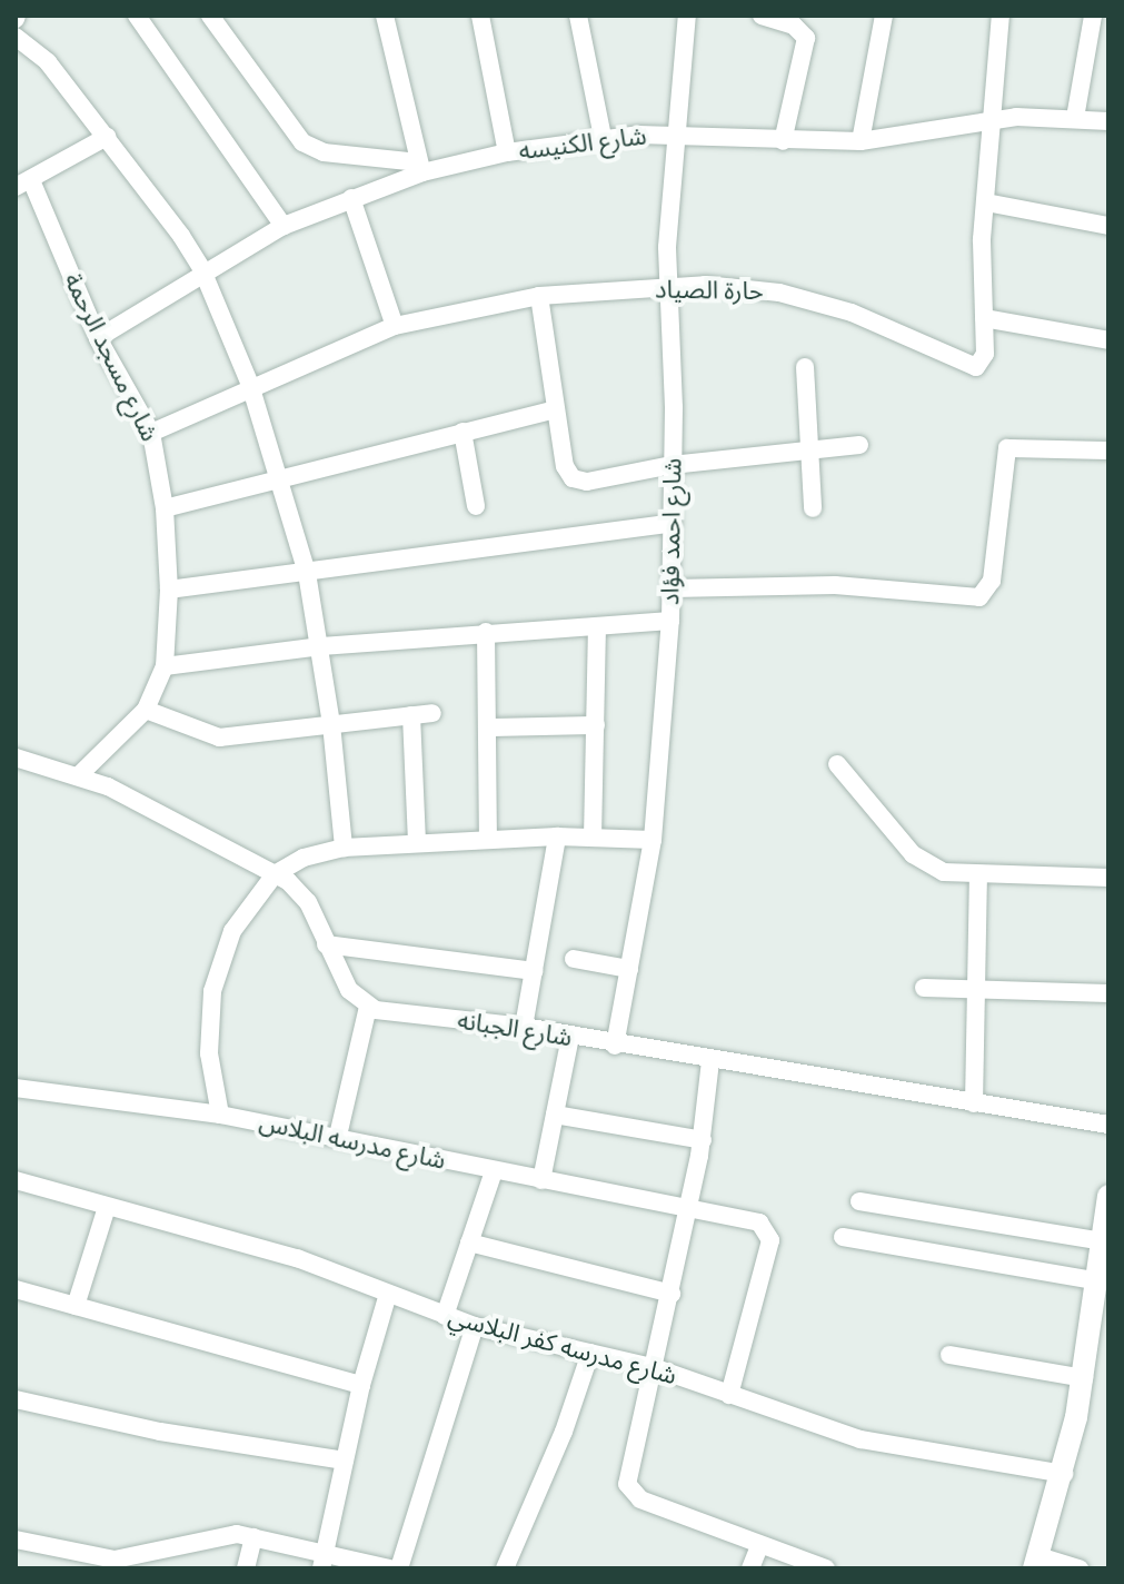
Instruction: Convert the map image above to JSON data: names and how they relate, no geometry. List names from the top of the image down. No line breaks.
{"streets":{"street":["شارع الكنيسه","حارة الصياد","شارع مسجد الرحمة","شارع احمد فؤاد","شارع الجبانه","شارع مدرسه البلاس","شارع مدرسه كفر البلاسي"]},"crossings":[["شارع الكنيسه","حارة الصياد"],["شارع الكنيسه","شارع مسجد الرحمة"],["شارع الكنيسه","شارع احمد فؤاد"],["حارة الصياد","شارع مسجد الرحمة"],["حارة الصياد","شارع احمد فؤاد"],["شارع احمد فؤاد","شارع الجبانه"],["شارع مدرسه البلاس","شارع مدرسه كفر البلاسي"]]}
